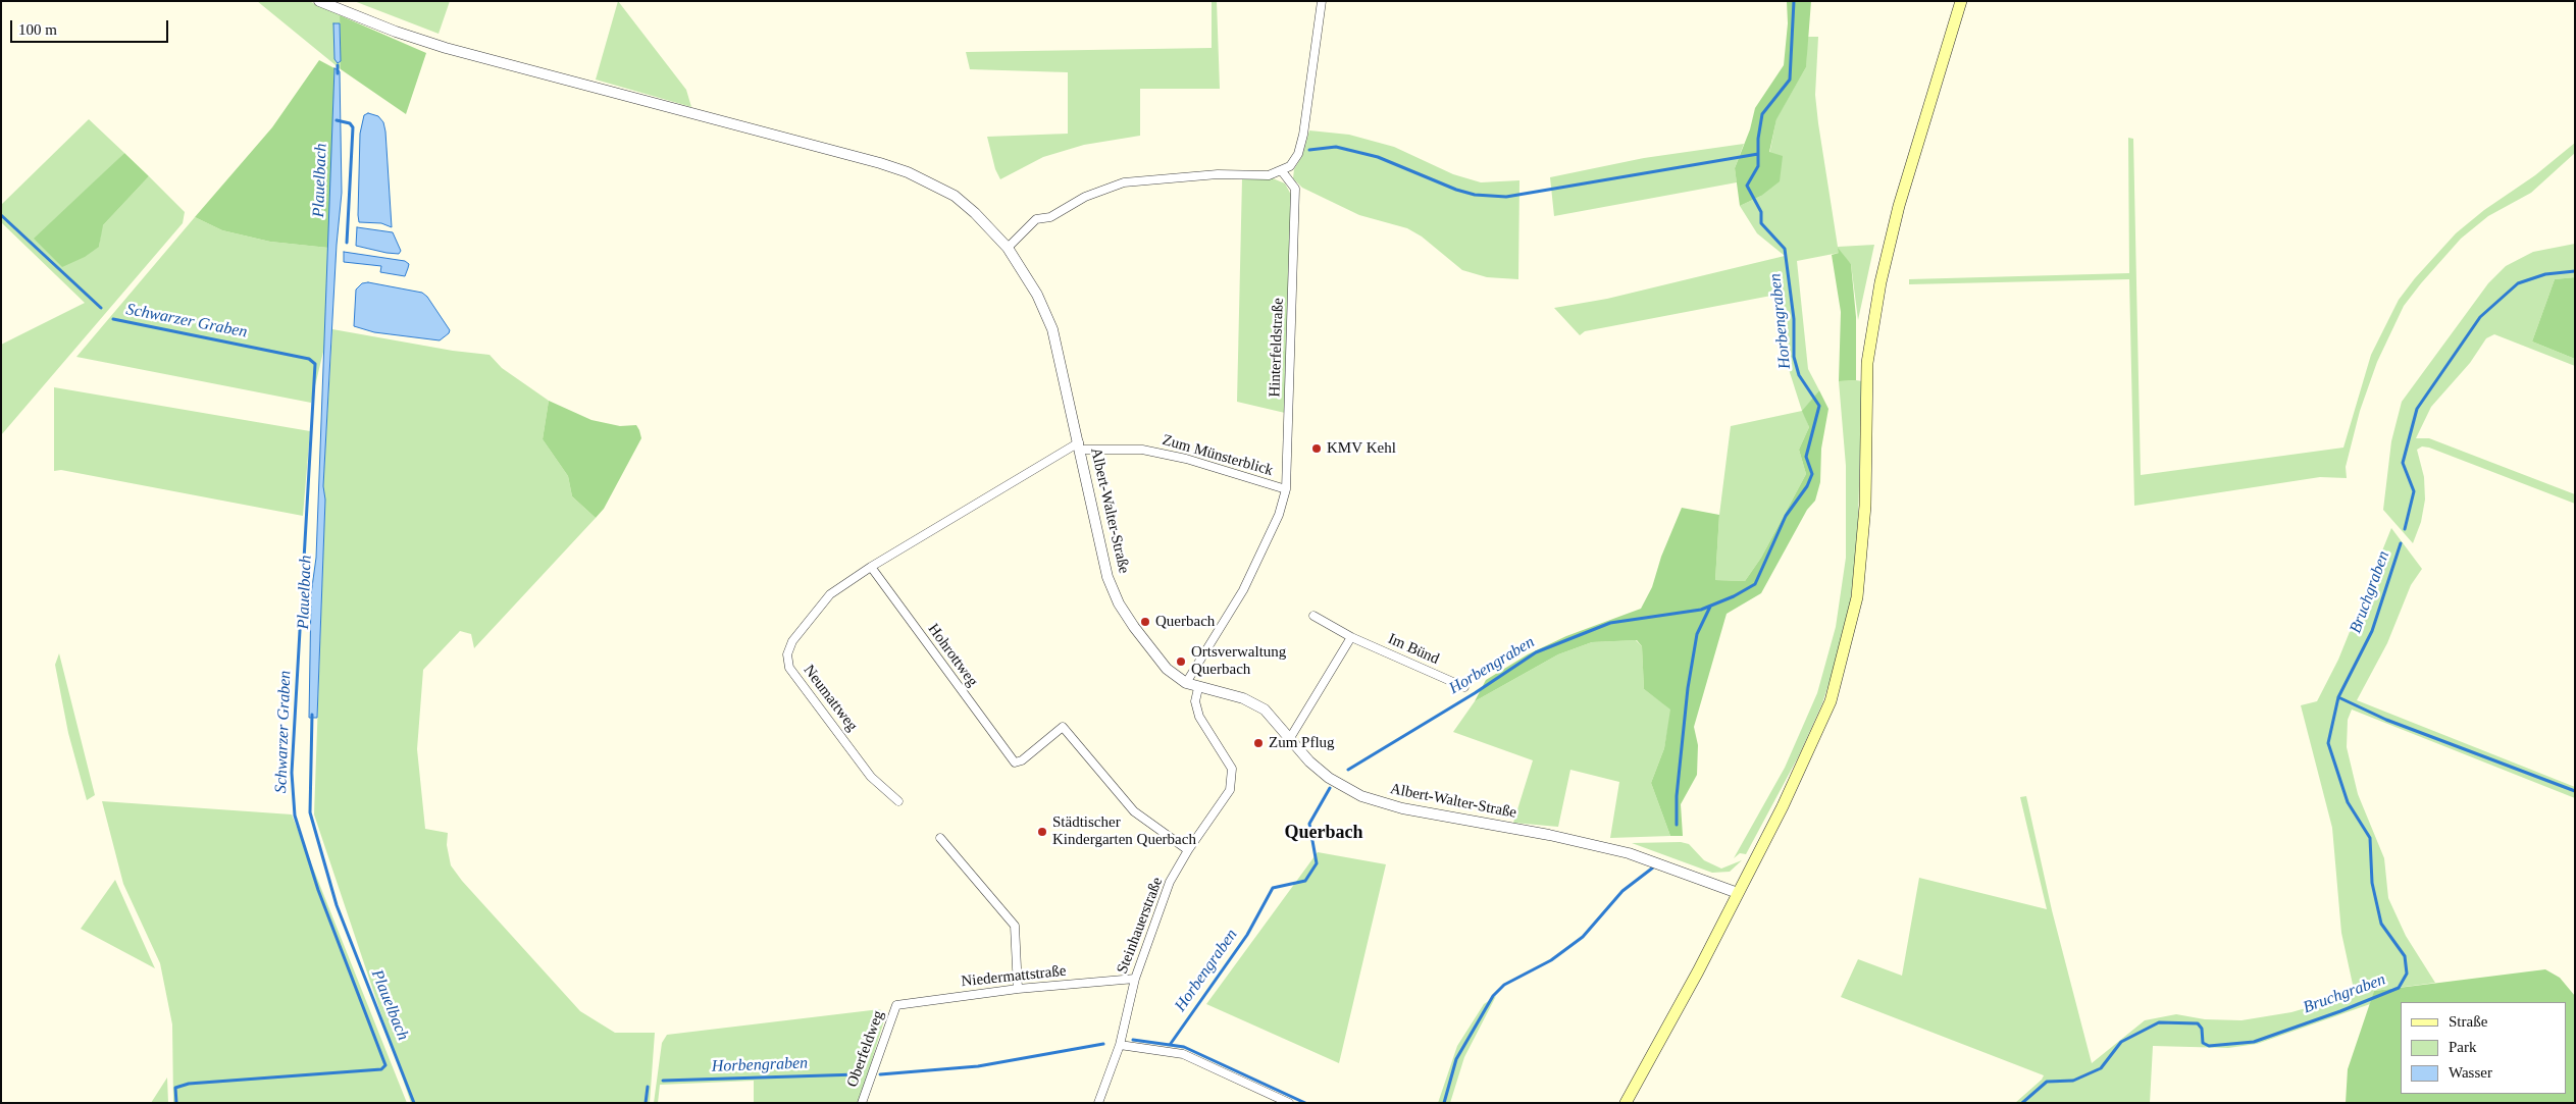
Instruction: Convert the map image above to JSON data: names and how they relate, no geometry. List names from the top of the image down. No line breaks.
{"streets":{"street":["Hinterfeldstraße","Zum Münsterblick","Albert-Walter-Straße","Im Bünd","Hohrottweg","Neumattweg","Steinhauerstraße","Niedermattstraße","Oberfeldweg"]},"crossings":[["Hinterfeldstraße","Zum Münsterblick"],["Hinterfeldstraße","Albert-Walter-Straße"],["Zum Münsterblick","Albert-Walter-Straße"],["Albert-Walter-Straße","Steinhauerstraße"],["Hohrottweg","Neumattweg"],["Hohrottweg","Steinhauerstraße"],["Steinhauerstraße","Niedermattstraße"],["Niedermattstraße","Oberfeldweg"]],"districts":["Querbach"],"water":["Plauelbach","Schwarzer Graben","Horbengraben","Bruchgraben"],"places":["KMV Kehl","Querbach","Ortsverwaltung Querbach","Zum Pflug","Städtischer Kindergarten Querbach"],"legend":["Straße","Park","Wasser"],"scale_bar":"100 m"}
